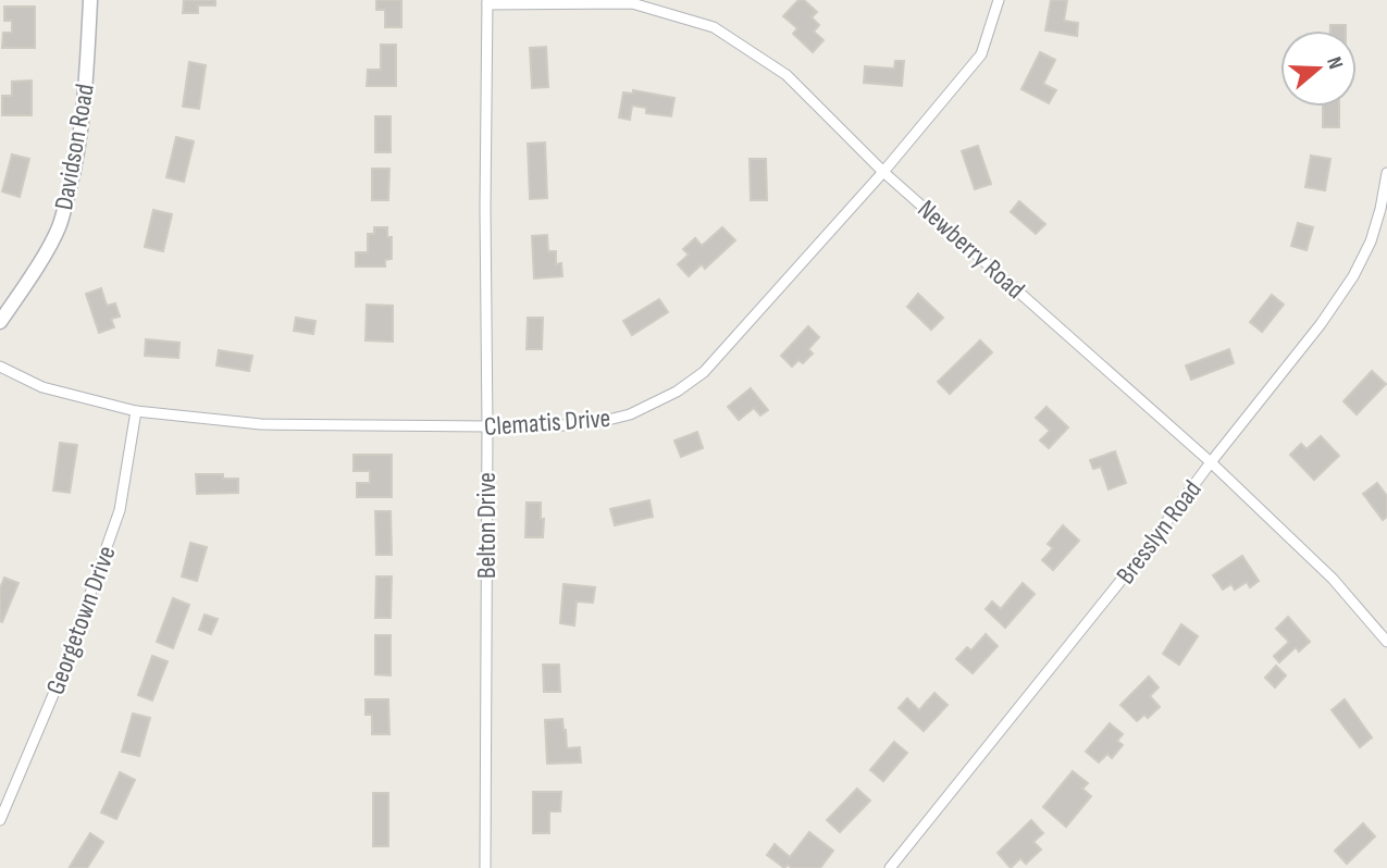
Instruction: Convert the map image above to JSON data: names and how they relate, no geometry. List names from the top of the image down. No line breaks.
{"streets":{"street":["Davidson Road","Newberry Road","Clematis Drive","Belton Drive","Bresslyn Road","Georgetown Drive"]},"crossings":[["Newberry Road","Clematis Drive"],["Newberry Road","Belton Drive"],["Newberry Road","Bresslyn Road"],["Clematis Drive","Belton Drive"],["Clematis Drive","Georgetown Drive"]],"north":"right"}
